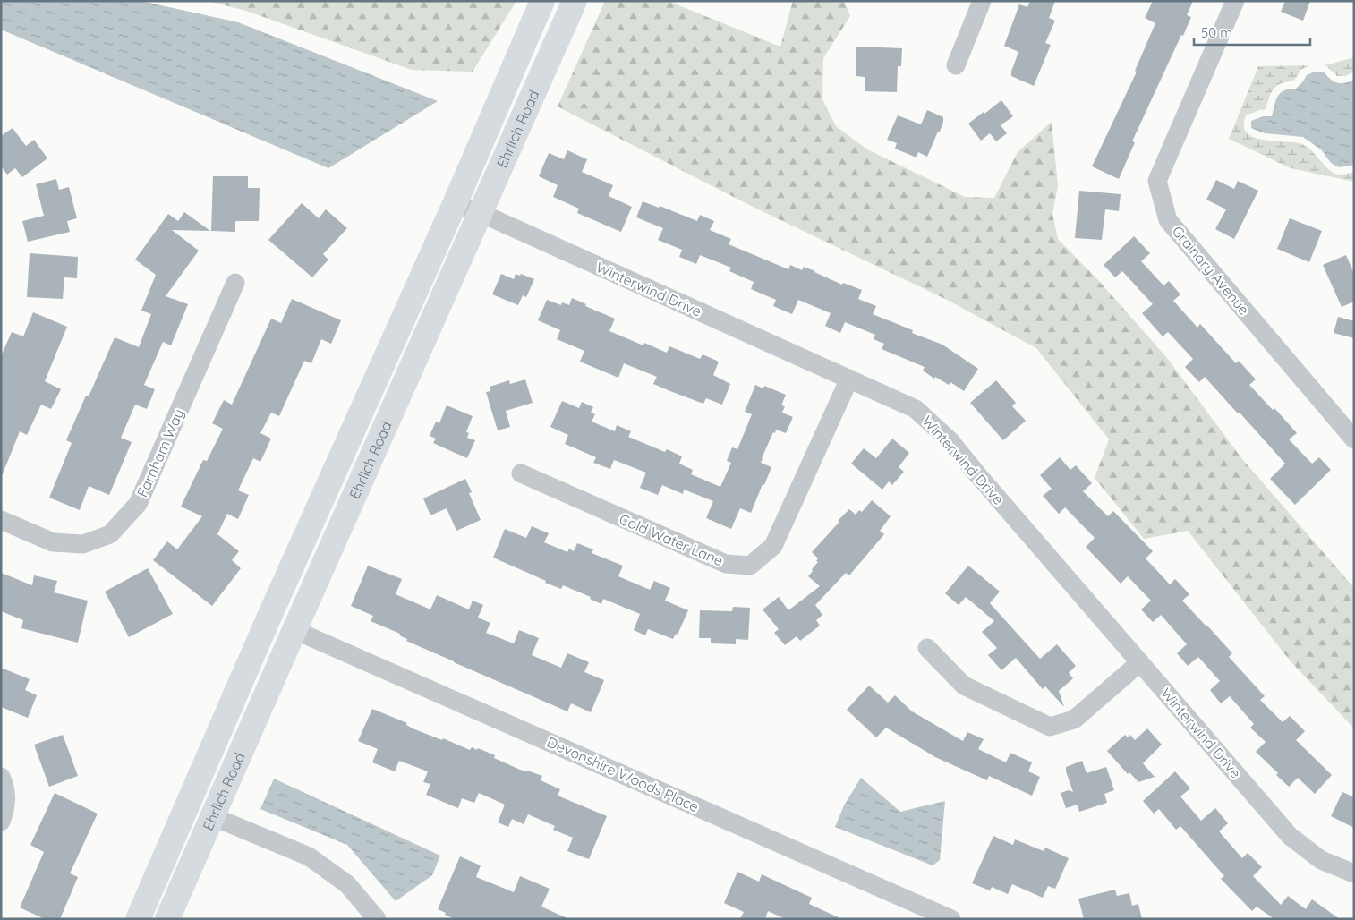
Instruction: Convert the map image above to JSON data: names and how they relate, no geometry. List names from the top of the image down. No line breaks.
{"streets":{"main road":["Ehrlich Road"],"street":["Grainary Avenue","Winterwind Drive","Farnham Way","Cold Water Lane","Devonshire Woods Place"]},"crossings":[["Ehrlich Road","Winterwind Drive"],["Ehrlich Road","Devonshire Woods Place"],["Winterwind Drive","Cold Water Lane"]],"scale_bar":"50 m"}
